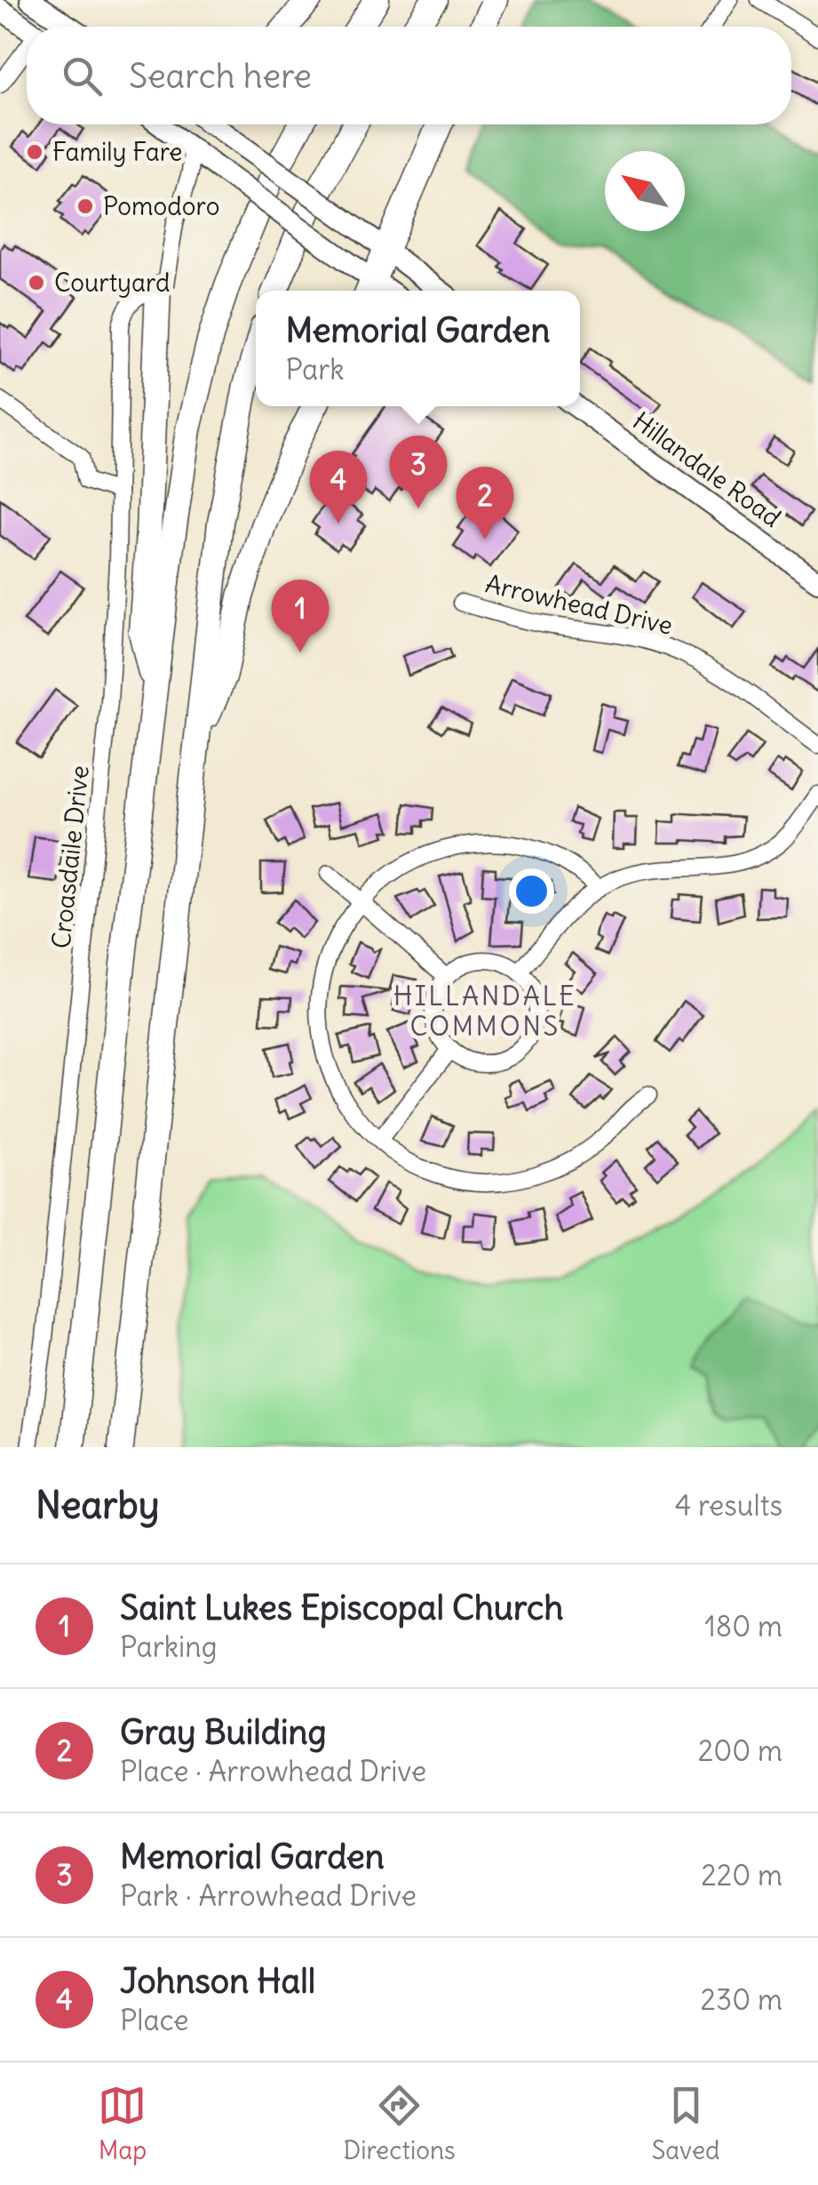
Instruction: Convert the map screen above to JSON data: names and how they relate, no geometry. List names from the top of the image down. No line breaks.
{"streets":{"main road":["Hillandale Road"],"street":["Arrowhead Drive","Croasdaile Drive"]},"districts":["HILLANDALE COMMONS"],"places":["Family Fare","Pomodoro","Courtyard"],"north":"top left","page":{"search":"Search here","popup":["Memorial Garden","Park"],"pins":["3","4","2","1"],"heading":["Nearby","4 results"],"list":[{"mark":"1","name":"Saint Lukes Episcopal Church","note":"Parking","value":"180 m"},{"mark":"2","name":"Gray Building","note":"Place · Arrowhead Drive","value":"200 m"},{"mark":"3","name":"Memorial Garden","note":"Park · Arrowhead Drive","value":"220 m"},{"mark":"4","name":"Johnson Hall","note":"Place","value":"230 m"}],"nav":["Map","Directions","Saved"]}}
